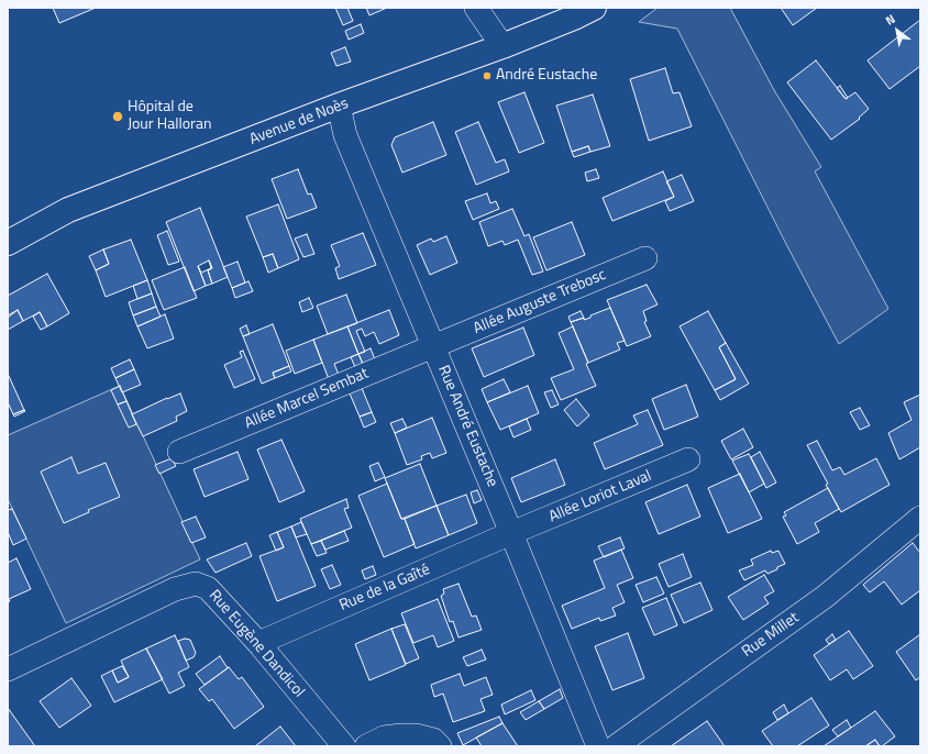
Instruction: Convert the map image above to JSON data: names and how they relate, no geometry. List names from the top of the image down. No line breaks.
{"streets":{"street":["Avenue de Noès","Allée Auguste Trebosc","Allée Marcel Sembat","Rue André Eustache","Allée Loriot Laval","Rue de la Gaîté","Rue Millet","Rue Eugène Dandicol"]},"crossings":[["Avenue de Noès","Rue André Eustache"],["Allée Auguste Trebosc","Allée Marcel Sembat"],["Allée Auguste Trebosc","Rue André Eustache"],["Allée Marcel Sembat","Rue André Eustache"],["Rue André Eustache","Allée Loriot Laval"],["Rue André Eustache","Rue de la Gaîté"],["Allée Loriot Laval","Rue de la Gaîté"],["Rue de la Gaîté","Rue Eugène Dandicol"]],"places":["André Eustache","Hôpital de Jour Halloran"],"north":"top left"}
